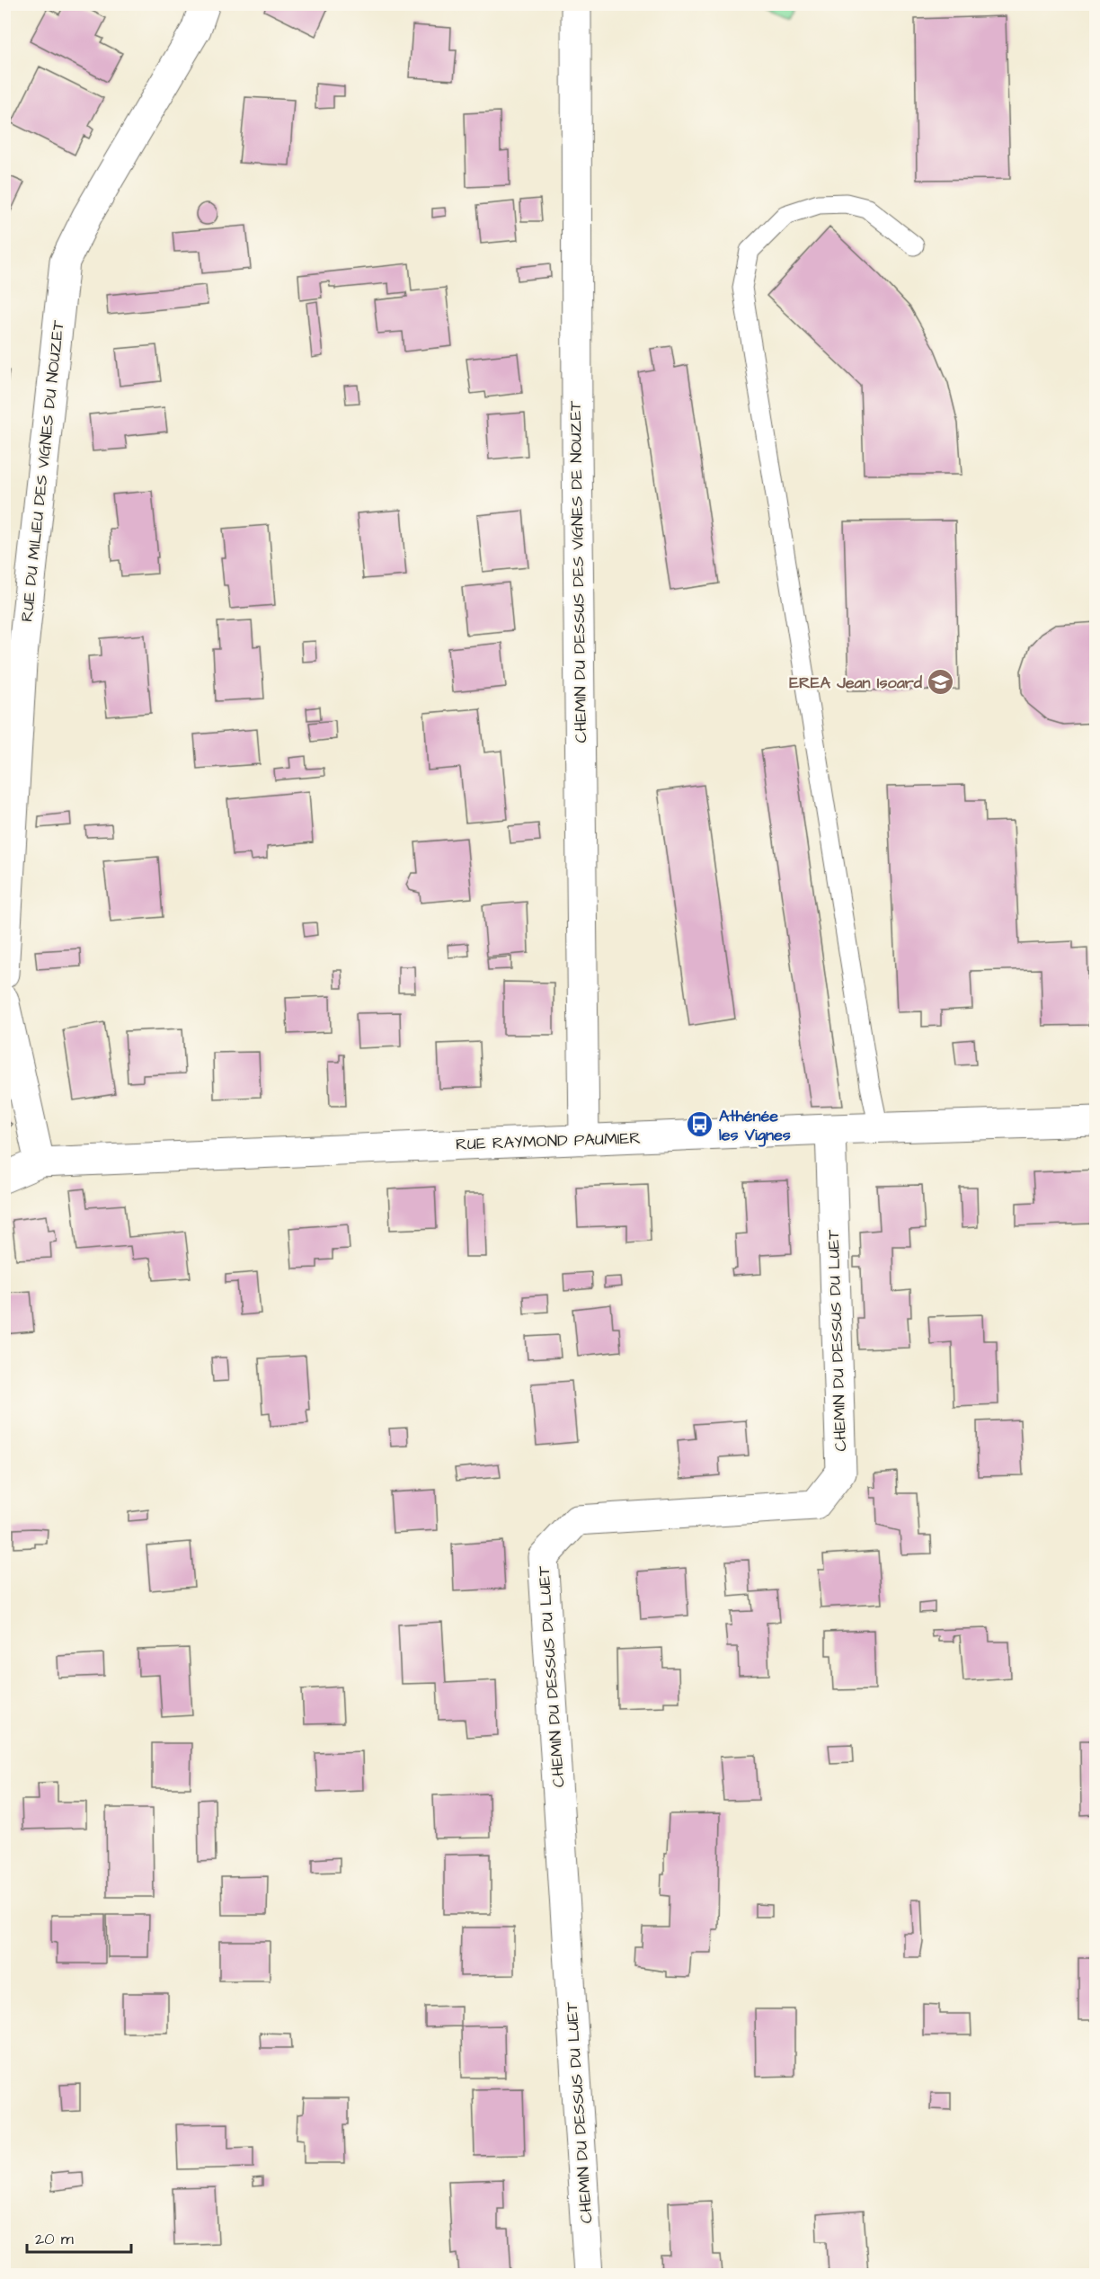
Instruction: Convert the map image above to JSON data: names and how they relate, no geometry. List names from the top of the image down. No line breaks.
{"streets":{"street":["RUE DU MILIEU DES VIGNES DU NOUZET","CHEMIN DU DESSUS DES VIGNES DE NOUZET","RUE RAYMOND PAUMIER","CHEMIN DU DESSUS DU LUET"]},"crossings":[["CHEMIN DU DESSUS DES VIGNES DE NOUZET","RUE RAYMOND PAUMIER"],["RUE RAYMOND PAUMIER","CHEMIN DU DESSUS DU LUET"]],"places":{"school or university":["EREA Jean Isoard"],"bus stop":["Athénée les Vignes"]},"scale_bar":"20 m"}
